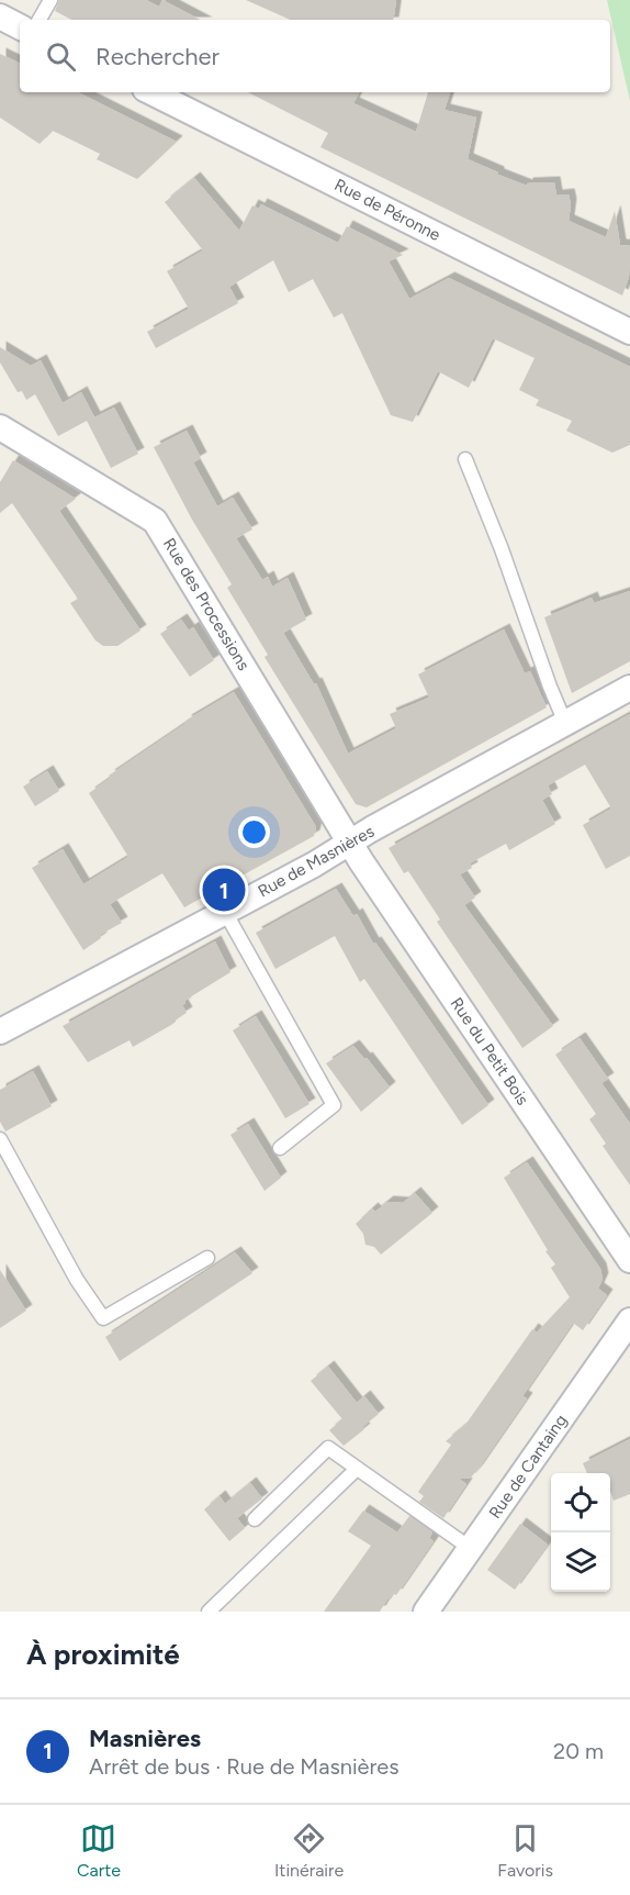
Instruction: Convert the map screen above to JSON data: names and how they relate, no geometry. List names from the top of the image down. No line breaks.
{"streets":{"street":["Rue de Péronne","Rue des Processions","Rue de Masnières","Rue du Petit Bois","Rue de Cantaing"]},"crossings":[["Rue des Processions","Rue de Masnières"],["Rue des Processions","Rue du Petit Bois"],["Rue de Masnières","Rue du Petit Bois"]],"page":{"search":"Rechercher","pins":"1","heading":"À proximité","list":[{"mark":"1","name":"Masnières","note":"Arrêt de bus · Rue de Masnières","value":"20 m"}],"nav":["Carte","Itinéraire","Favoris"]}}
